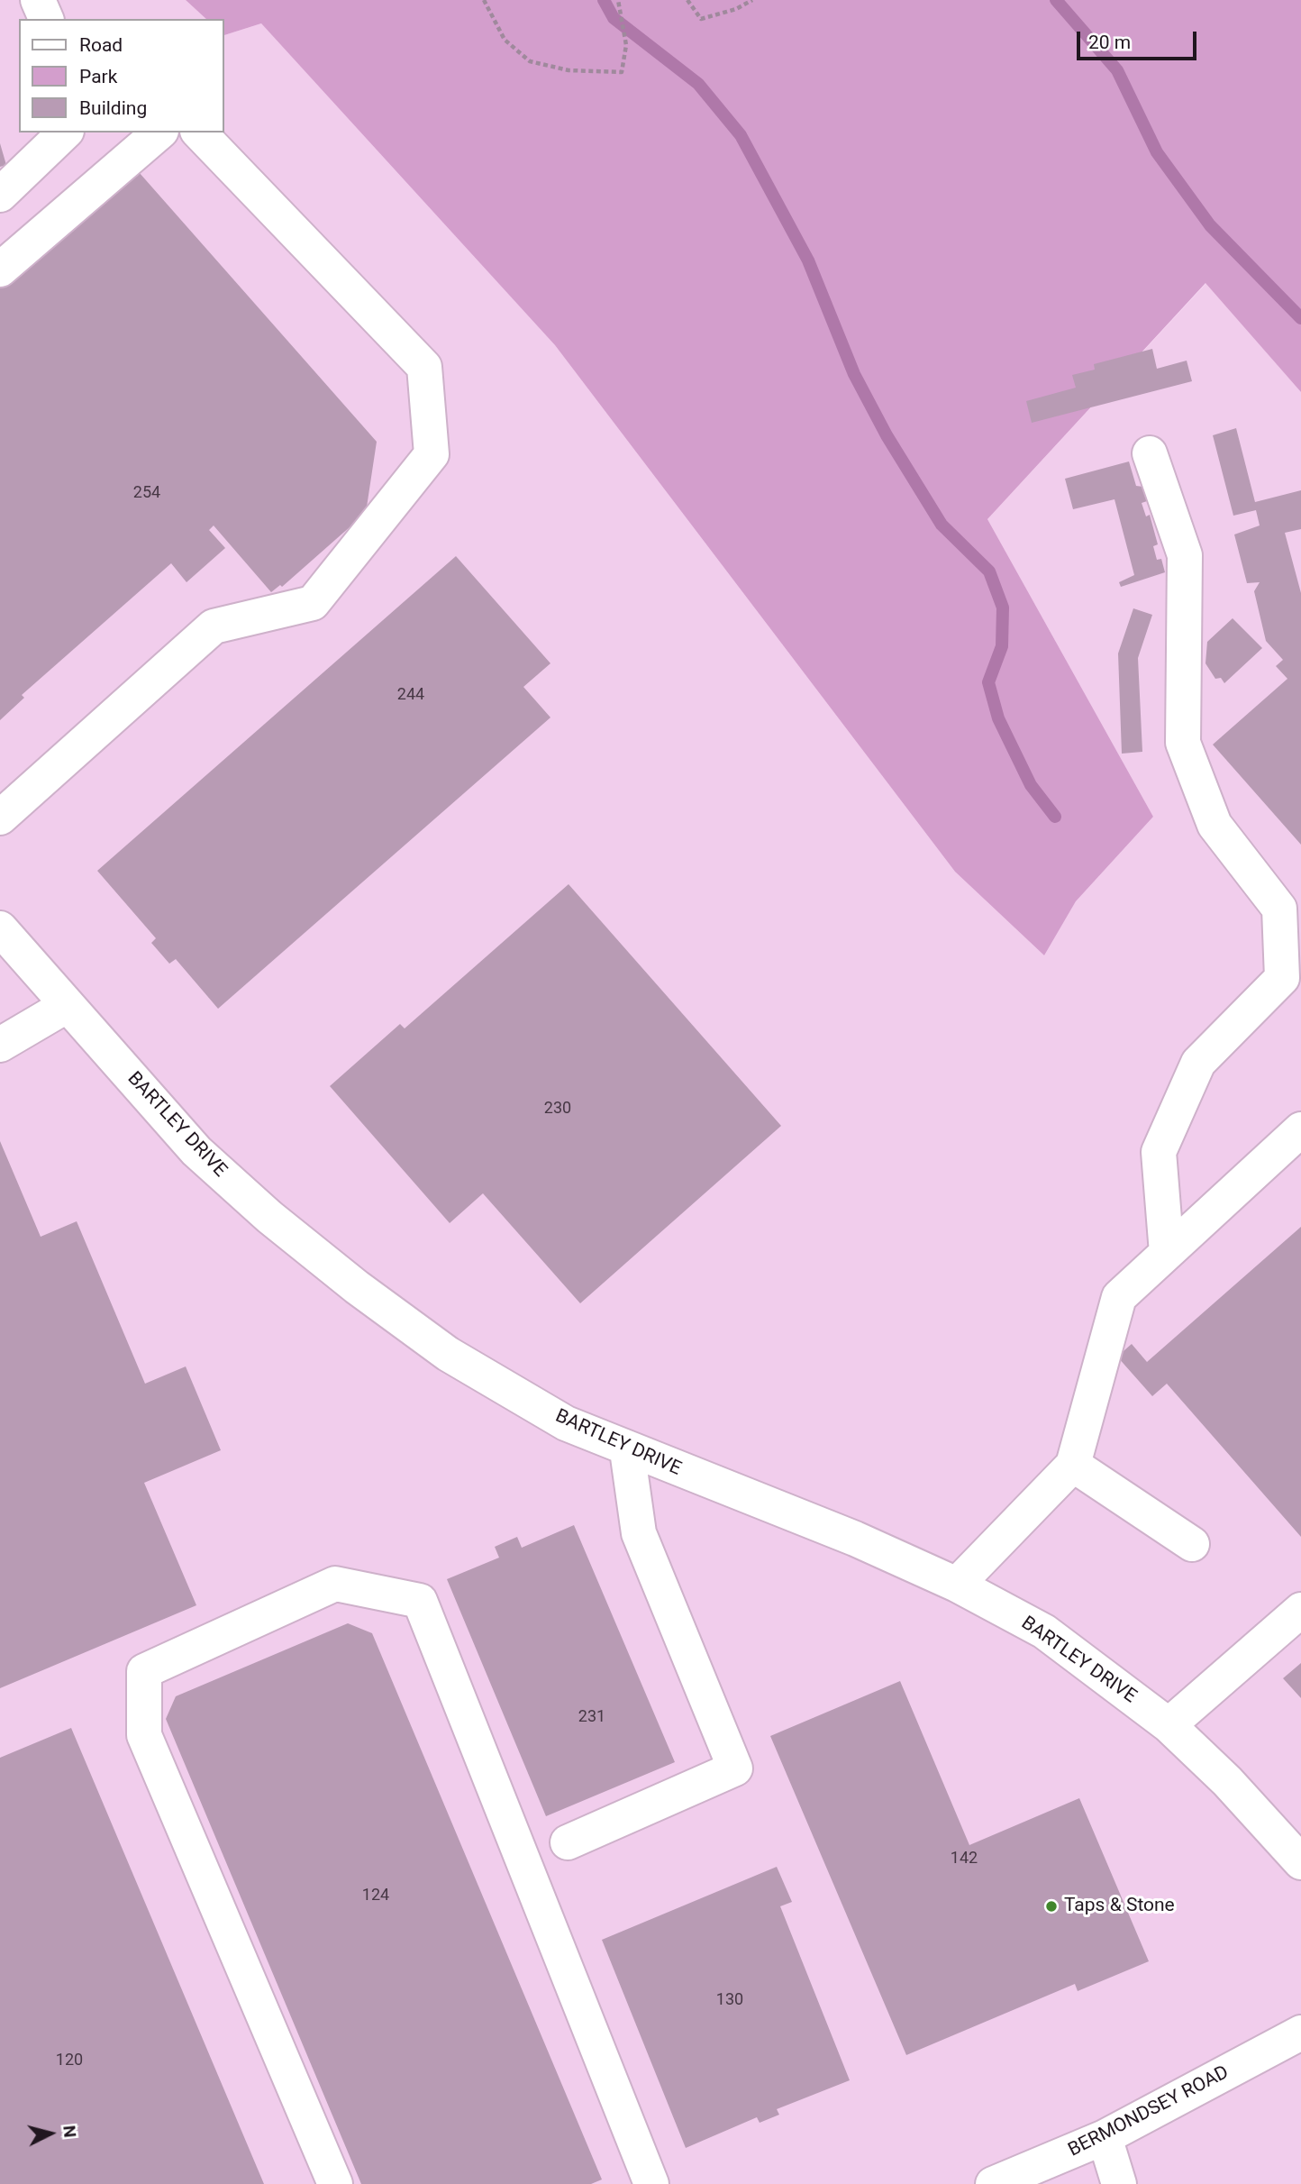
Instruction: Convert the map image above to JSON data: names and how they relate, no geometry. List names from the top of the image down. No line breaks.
{"streets":{"street":["BARTLEY DRIVE","BERMONDSEY ROAD"]},"places":["Taps & Stone"],"house_numbers":["254","244","230","231","142","124","130","120"],"legend":["Road","Park","Building"],"scale_bar":"20 m","north":"right"}
